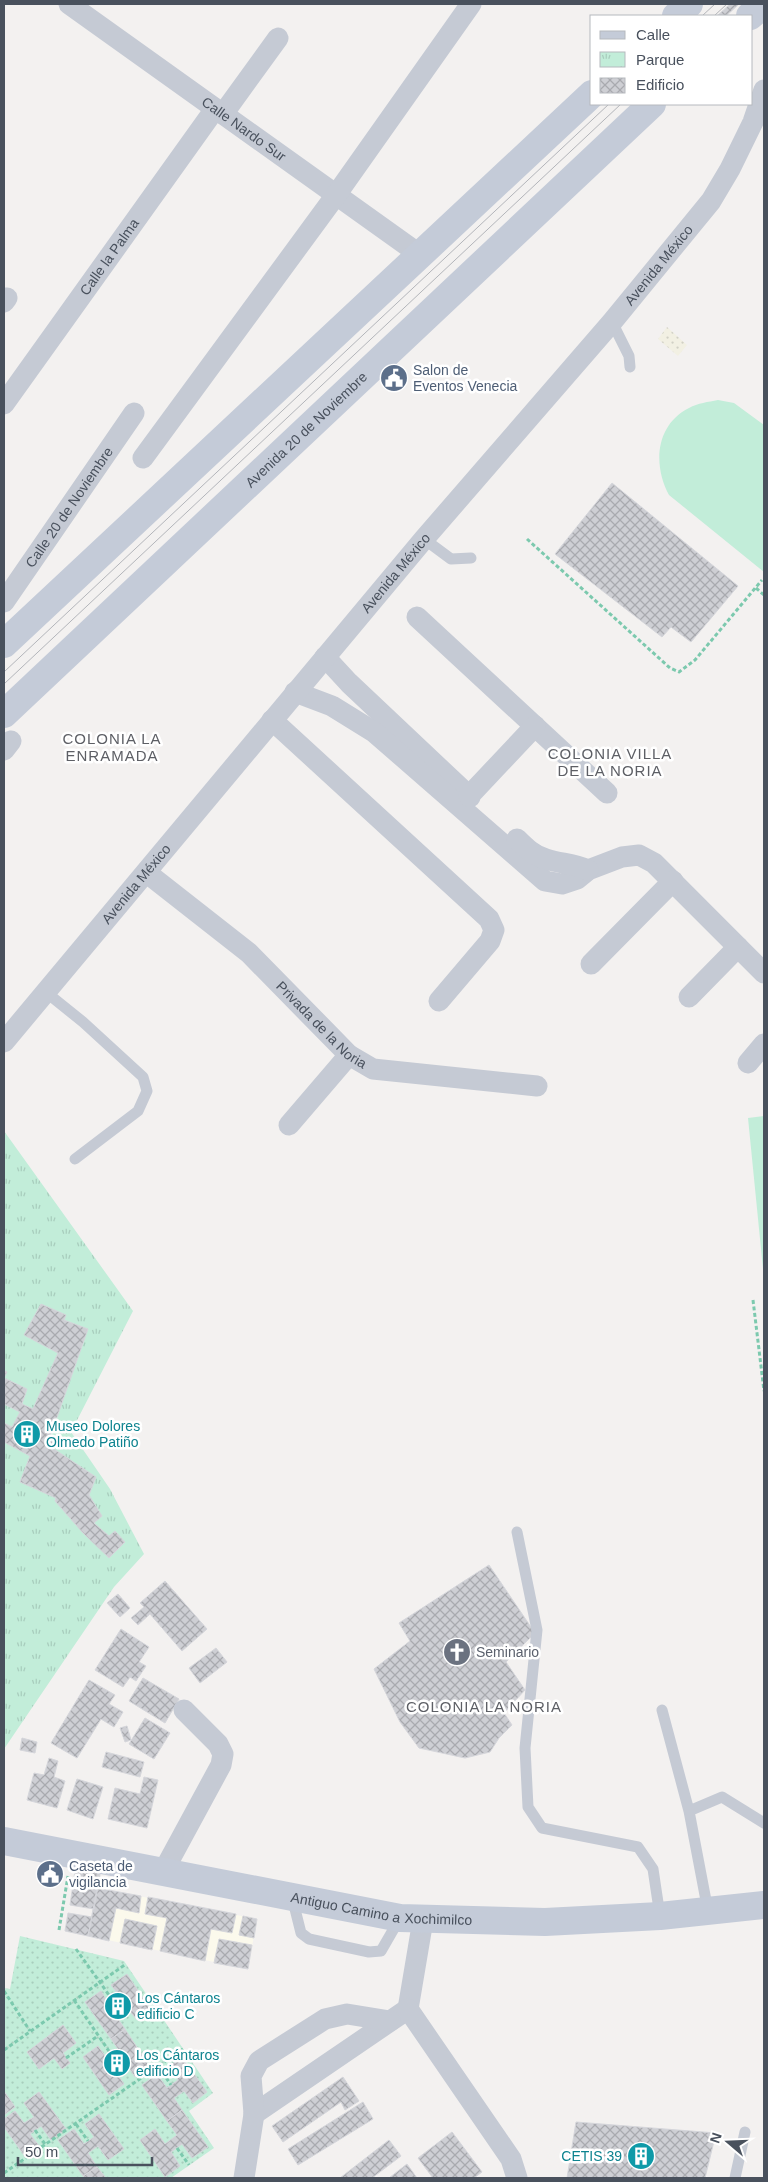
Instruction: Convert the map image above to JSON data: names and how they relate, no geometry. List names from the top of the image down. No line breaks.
{"streets":{"main road":["Avenida 20 de Noviembre","Antiguo Camino a Xochimilco"],"street":["Calle Nardo Sur","Calle la Palma","Avenida México","Calle 20 de Noviembre","Privada de la Noria"]},"crossings":[["Calle Nardo Sur","Calle la Palma"],["Avenida México","Privada de la Noria"]],"districts":["COLONIA LA ENRAMADA","COLONIA VILLA DE LA NORIA","COLONIA LA NORIA"],"places":{"public building":["Salon de Eventos Venecia","Caseta de vigilancia"],"building":["Museo Dolores Olmedo Patiño","Los Cántaros edificio C","Los Cántaros edificio D","CETIS 39"],"church":["Seminario"]},"legend":["Calle","Parque","Edificio"],"scale_bar":"50 m","north":"left"}
